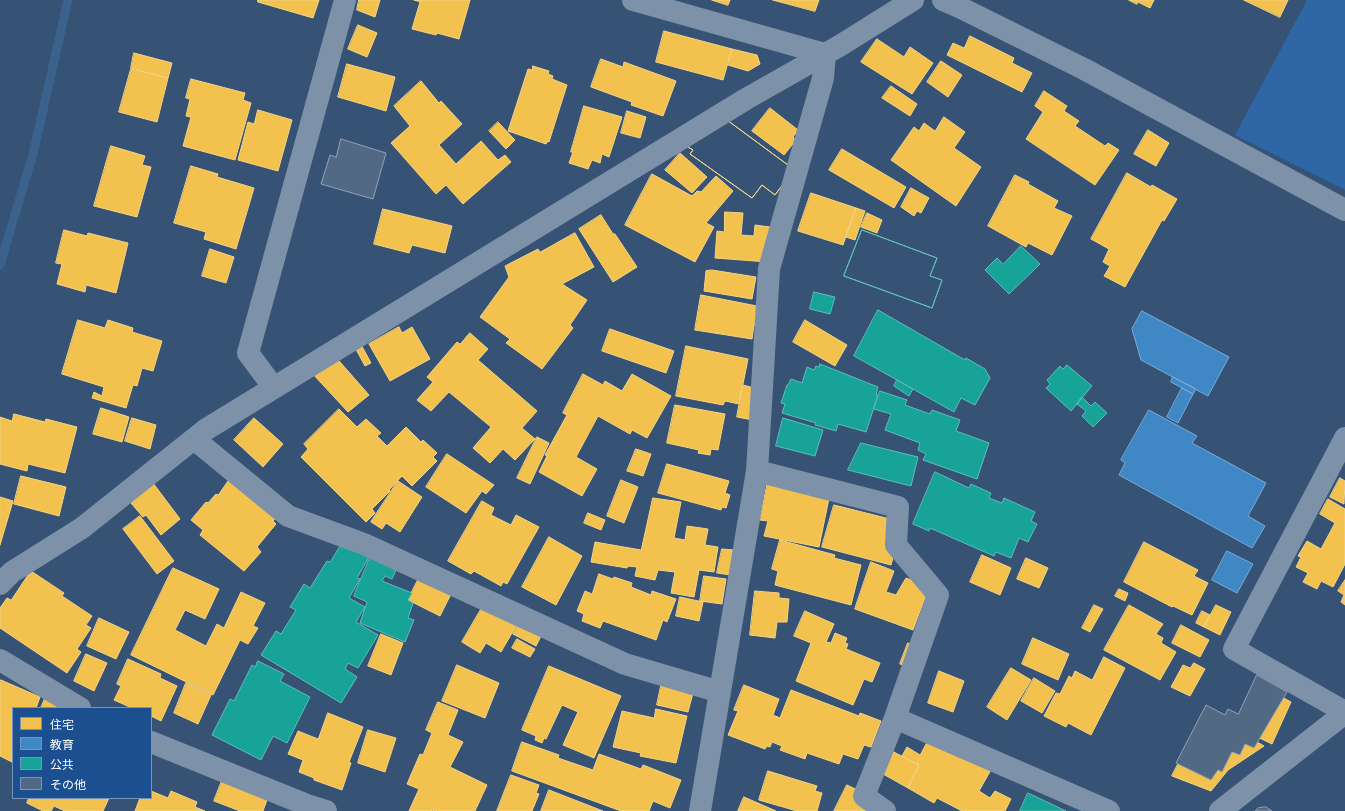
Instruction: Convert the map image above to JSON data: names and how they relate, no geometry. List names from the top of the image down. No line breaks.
{"legend":["住宅","教育","公共","その他"]}
